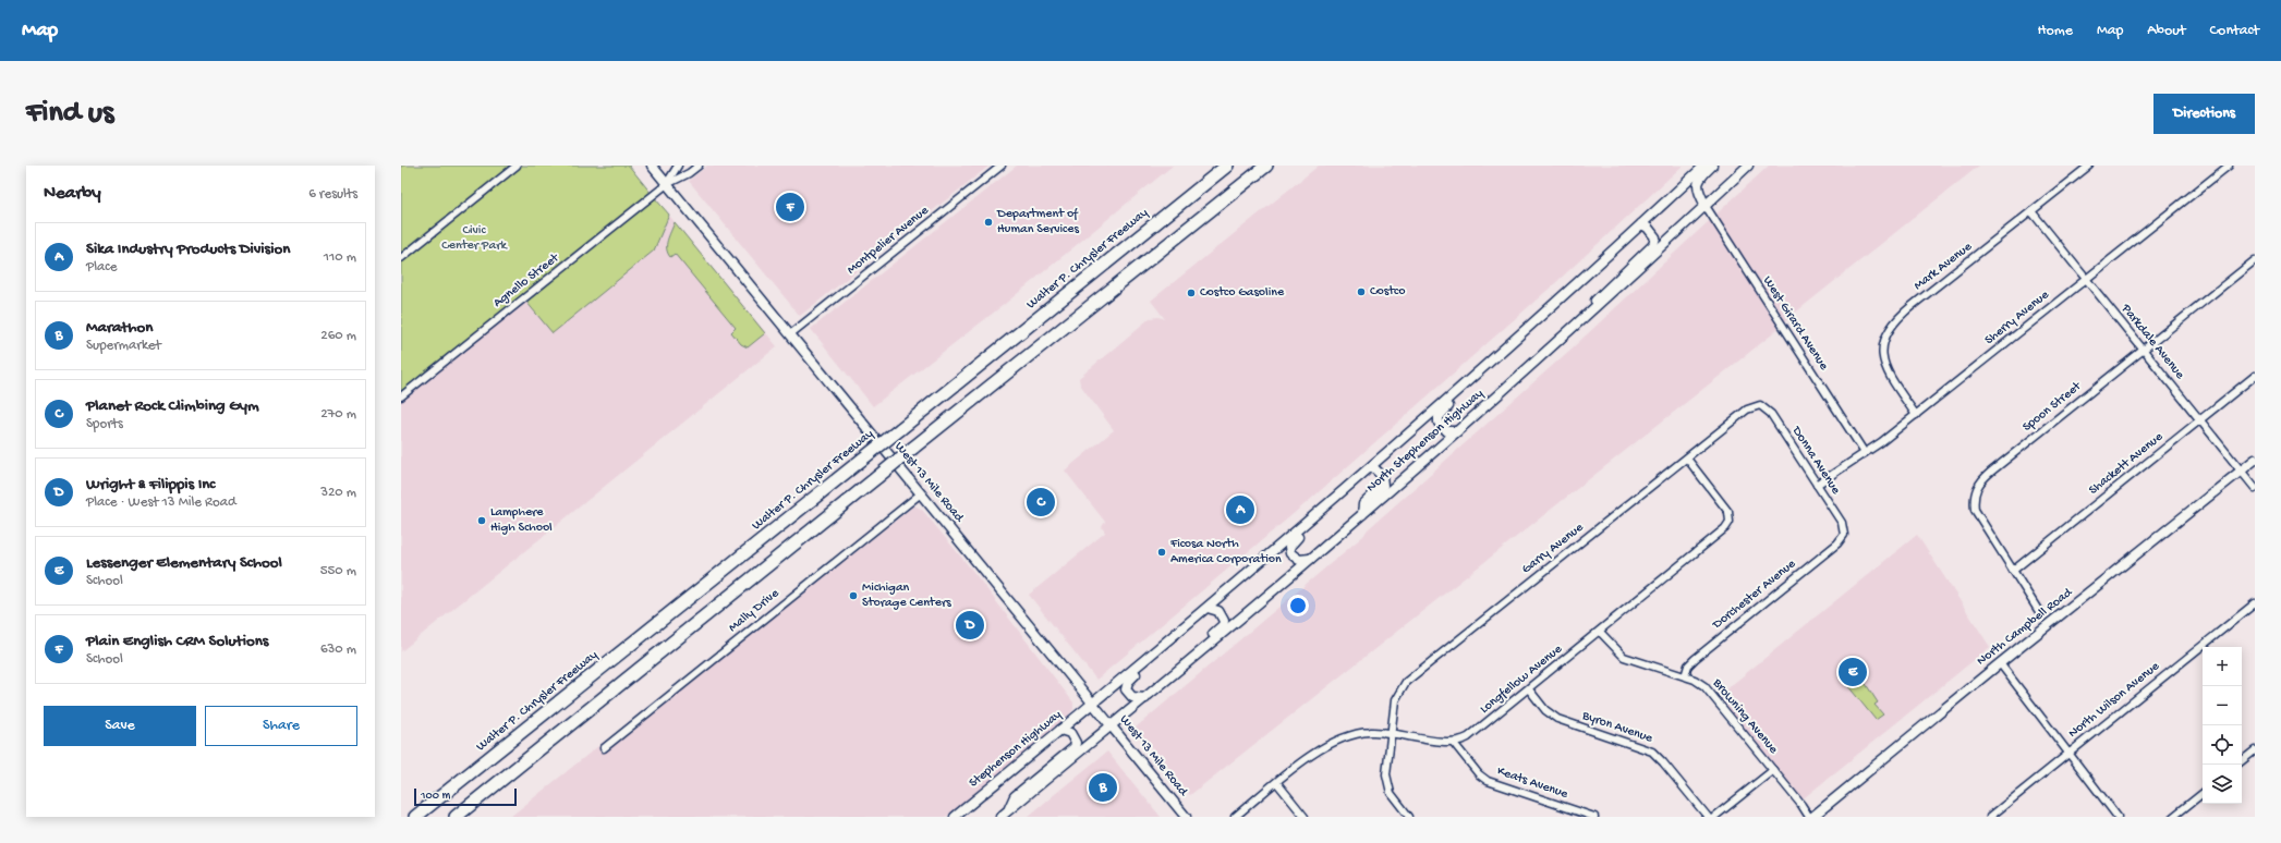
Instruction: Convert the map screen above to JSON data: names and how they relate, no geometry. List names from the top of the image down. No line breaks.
{"streets":{"highway":["Walter P. Chrysler Freeway"],"main road":["North Stephenson Highway","West 13 Mile Road","North Campbell Road","Stephenson Highway"],"street":["Montpelier Avenue","Mark Avenue","Agnello Street","Sherry Avenue","West Girard Avenue","Parkdale Avenue","Spoon Street","Donna Avenue","Shackett Avenue","Garry Avenue","Dorchester Avenue","Mally Drive","Longfellow Avenue","North Wilson Avenue","Browning Avenue","Byron Avenue","Keats Avenue"]},"crossings":[["Montpelier Avenue","West 13 Mile Road"],["Mark Avenue","Sherry Avenue"],["Mark Avenue","Parkdale Avenue"],["Agnello Street","West 13 Mile Road"],["Sherry Avenue","West Girard Avenue"],["Sherry Avenue","Parkdale Avenue"],["Sherry Avenue","Donna Avenue"],["West Girard Avenue","North Stephenson Highway"],["Parkdale Avenue","Spoon Street"],["Parkdale Avenue","Shackett Avenue"],["Parkdale Avenue","North Campbell Road"],["Spoon Street","Shackett Avenue"],["North Stephenson Highway","West 13 Mile Road"],["North Stephenson Highway","Stephenson Highway"],["Donna Avenue","Garry Avenue"],["Donna Avenue","Dorchester Avenue"],["West 13 Mile Road","Mally Drive"],["West 13 Mile Road","Stephenson Highway"],["Garry Avenue","Longfellow Avenue"],["Dorchester Avenue","Browning Avenue"],["Longfellow Avenue","Browning Avenue"],["Longfellow Avenue","Byron Avenue"],["Longfellow Avenue","Keats Avenue"]],"parks":["Civic Center Park"],"places":["Department of Human Services","Costco","Costco Gasoline","Lamphere High School","Ficosa North America Corporation","Michigan Storage Centers"],"scale_bar":"100 m","page":{"header":"Map","nav":["Home","Map","About","Contact"],"buttons":["Directions",["Save","Share"]],"title":"Find us","heading":["Nearby","6 results"],"pins":["F","C","A","D","E","B"],"list":[{"mark":"A","name":"Sika Industry Products Division","note":"Place","value":"110 m"},{"mark":"B","name":"Marathon","note":"Supermarket","value":"260 m"},{"mark":"C","name":"Planet Rock Climbing Gym","note":"Sports","value":"270 m"},{"mark":"D","name":"Wright & Filippis Inc","note":"Place · West 13 Mile Road","value":"320 m"},{"mark":"E","name":"Lessenger Elementary School","note":"School","value":"550 m"},{"mark":"F","name":"Plain English CRM Solutions","note":"School","value":"630 m"}],"map_buttons":["+","−"],"scale":"100 m"}}
